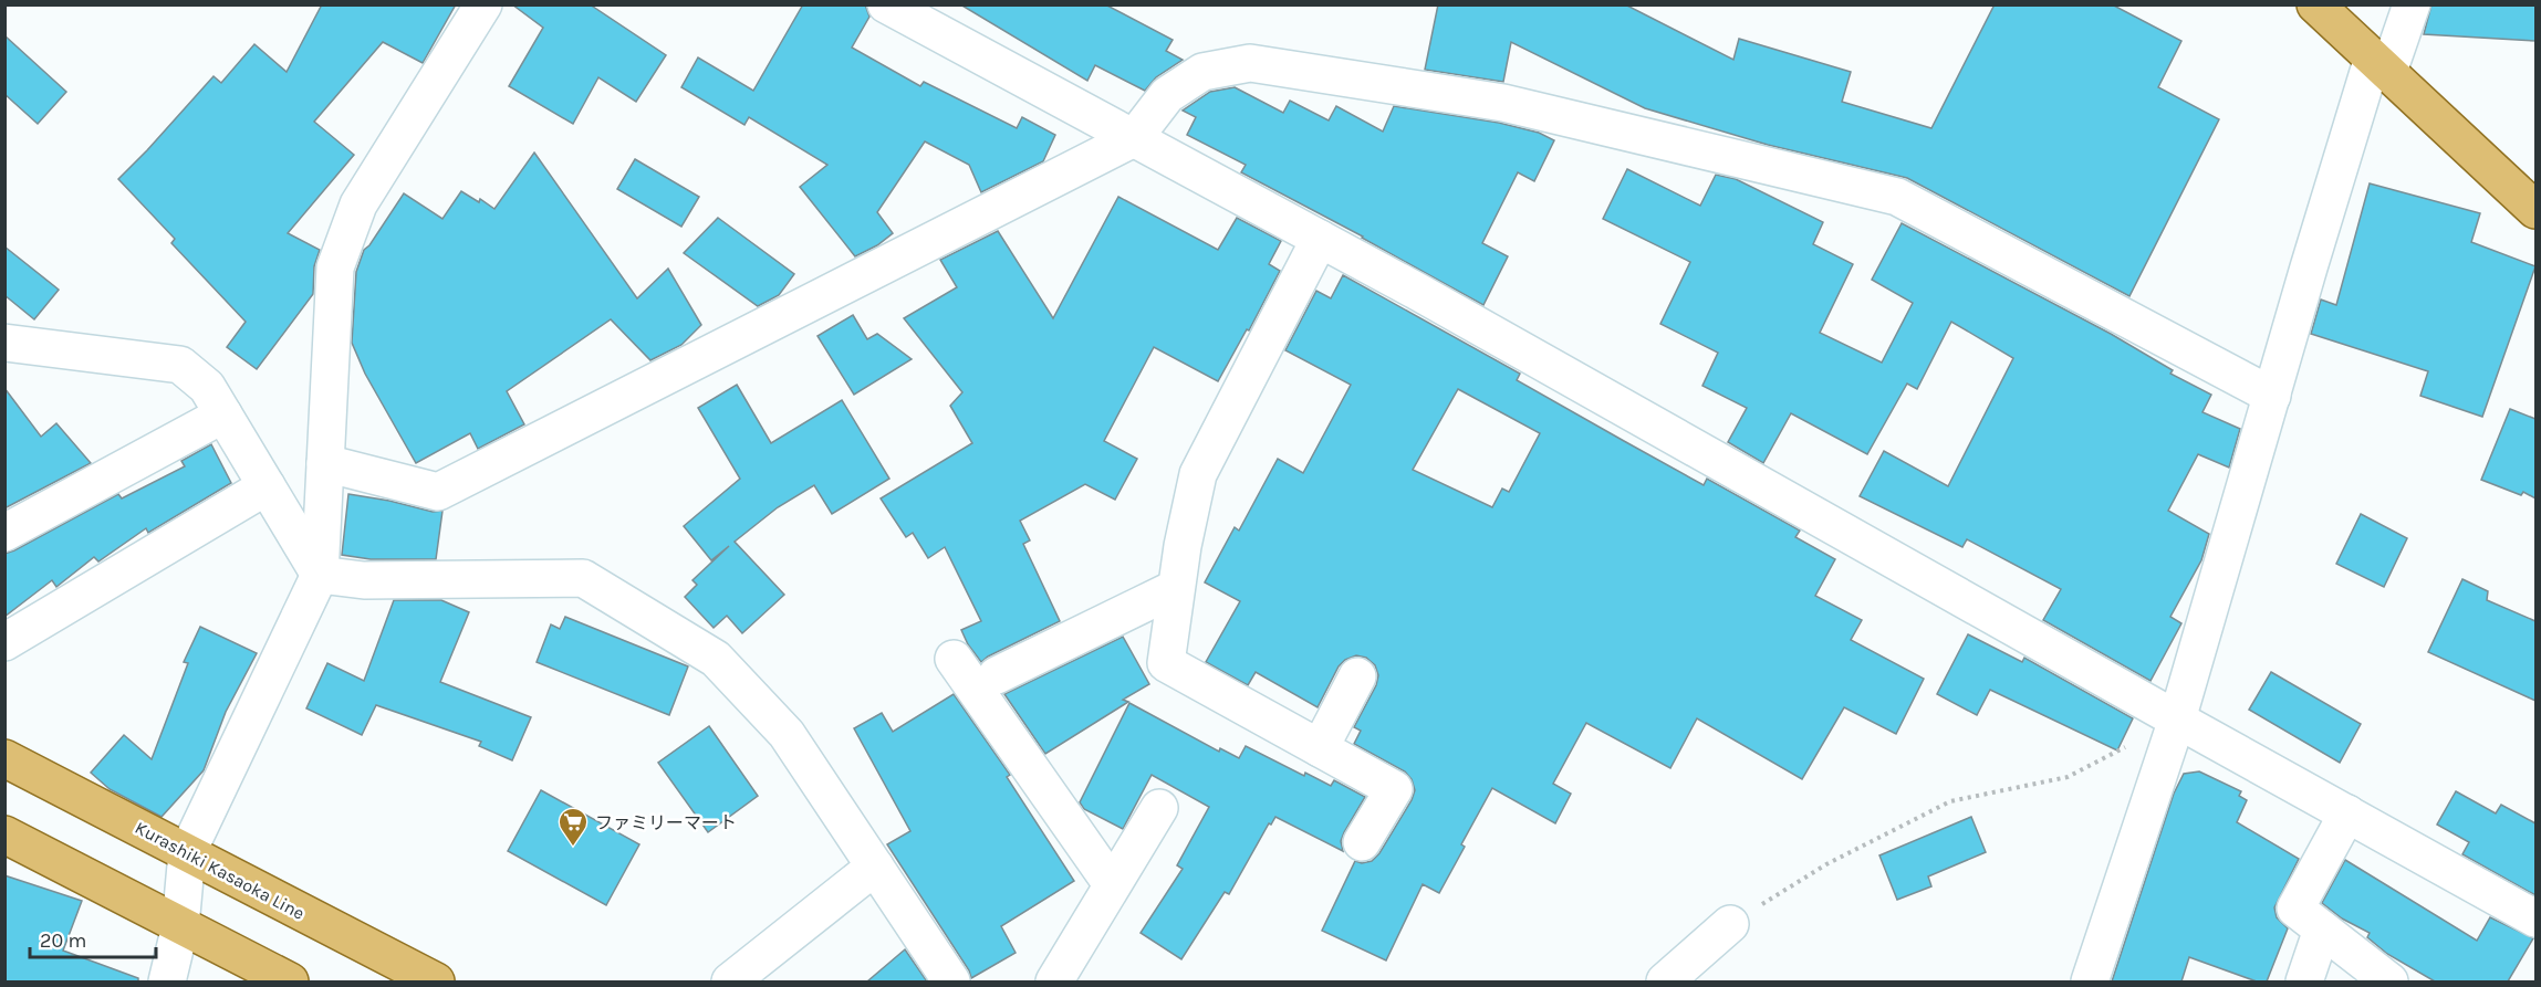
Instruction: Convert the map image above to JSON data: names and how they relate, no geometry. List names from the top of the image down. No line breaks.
{"streets":{"main road":["Kurashiki Kasaoka Line"]},"places":{"supermarket":["ファミリーマート"]},"scale_bar":"20 m"}
